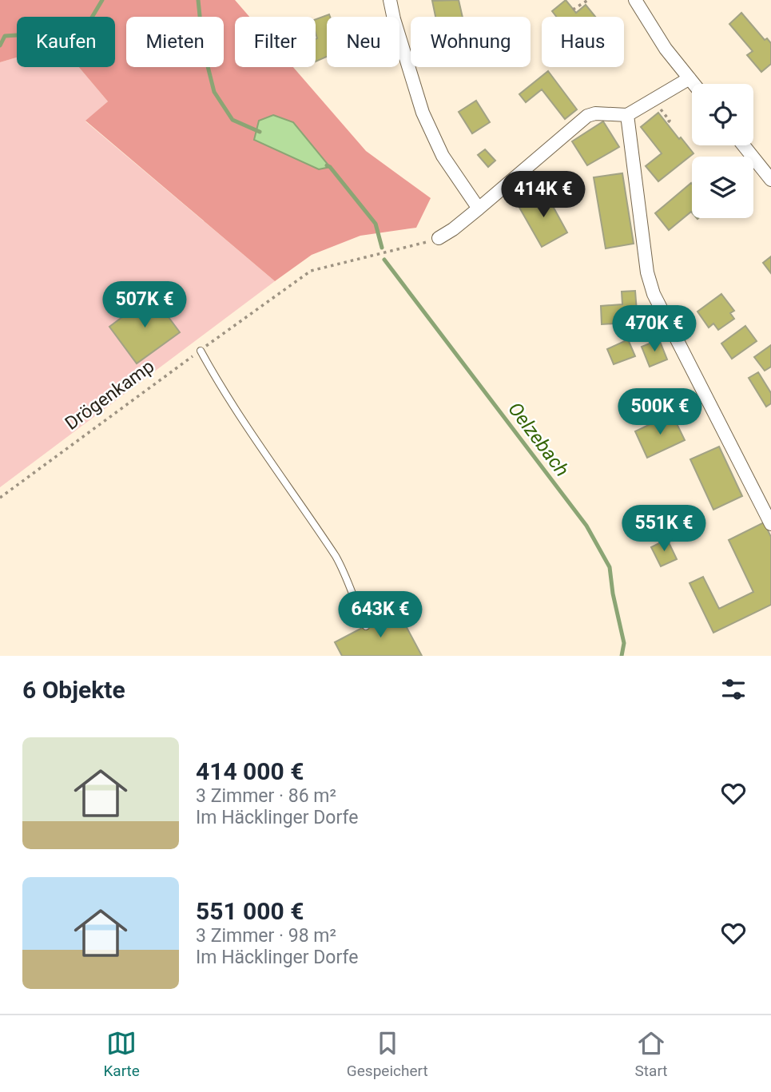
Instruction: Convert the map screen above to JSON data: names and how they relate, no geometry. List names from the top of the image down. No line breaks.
{"streets":{"path":["Drögenkamp"]},"water":["Oelzebach"],"page":{"chip":["Kaufen","Mieten","Filter","Neu","Wohnung","Haus"],"price":["414K €","507K €","470K €","500K €","551K €","643K €"],"heading":"6 Objekte","list":[{"name":"414 000 €","note":"3 Zimmer · 86 m² · Im Häcklinger Dorfe"},{"name":"551 000 €","note":"3 Zimmer · 98 m² · Im Häcklinger Dorfe"}],"tabs":["Karte","Gespeichert","Start"]}}
